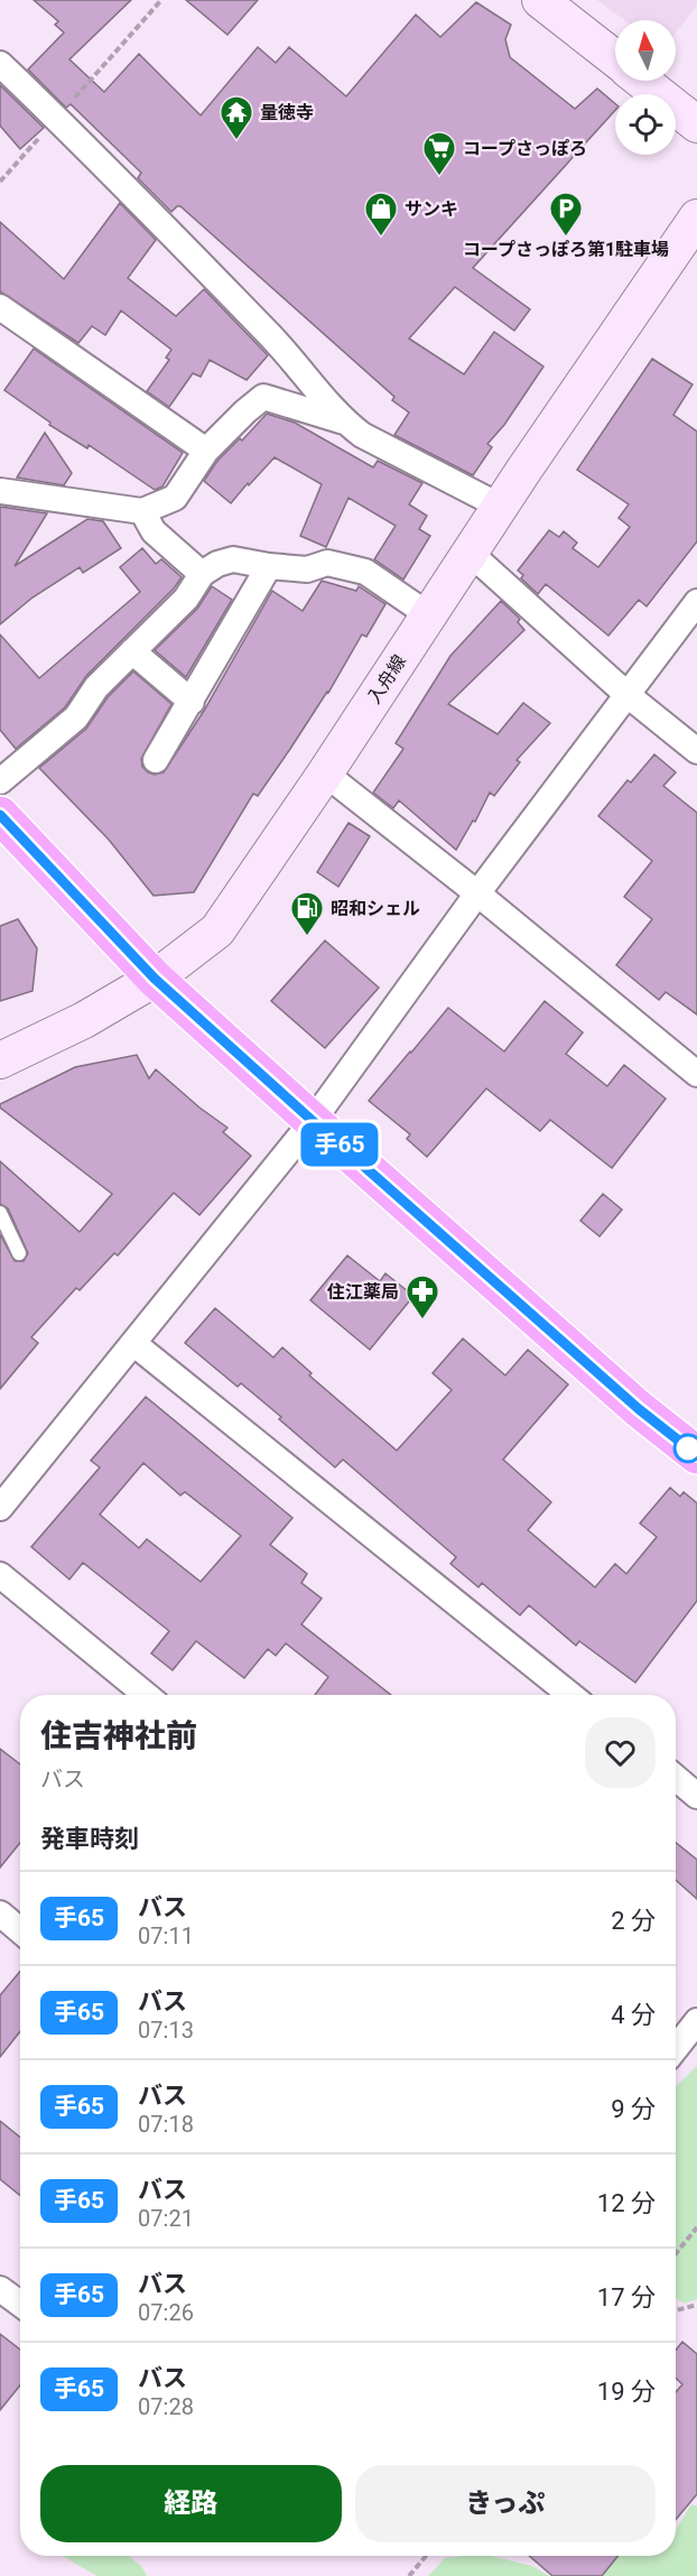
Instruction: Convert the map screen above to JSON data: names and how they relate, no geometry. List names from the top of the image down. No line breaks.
{"streets":{"street":["入舟線"]},"places":{"temple":["量徳寺"],"supermarket":["コープさっぽろ"],"shop":["サンキ"],"parking":["コープさっぽろ第1駐車場"],"fuel station":["昭和シェル"],"pharmacy":["住江薬局"]},"lines":["bus line 手65"],"north":"top","page":{"on_map":"手65","heading":[["住吉神社前","バス"],"発車時刻"],"list":[{"mark":"手65","name":"バス","note":"07:11","value":"2 分"},{"mark":"手65","name":"バス","note":"07:13","value":"4 分"},{"mark":"手65","name":"バス","note":"07:18","value":"9 分"},{"mark":"手65","name":"バス","note":"07:21","value":"12 分"},{"mark":"手65","name":"バス","note":"07:26","value":"17 分"},{"mark":"手65","name":"バス","note":"07:28","value":"19 分"}],"buttons":["経路","きっぷ"]}}
